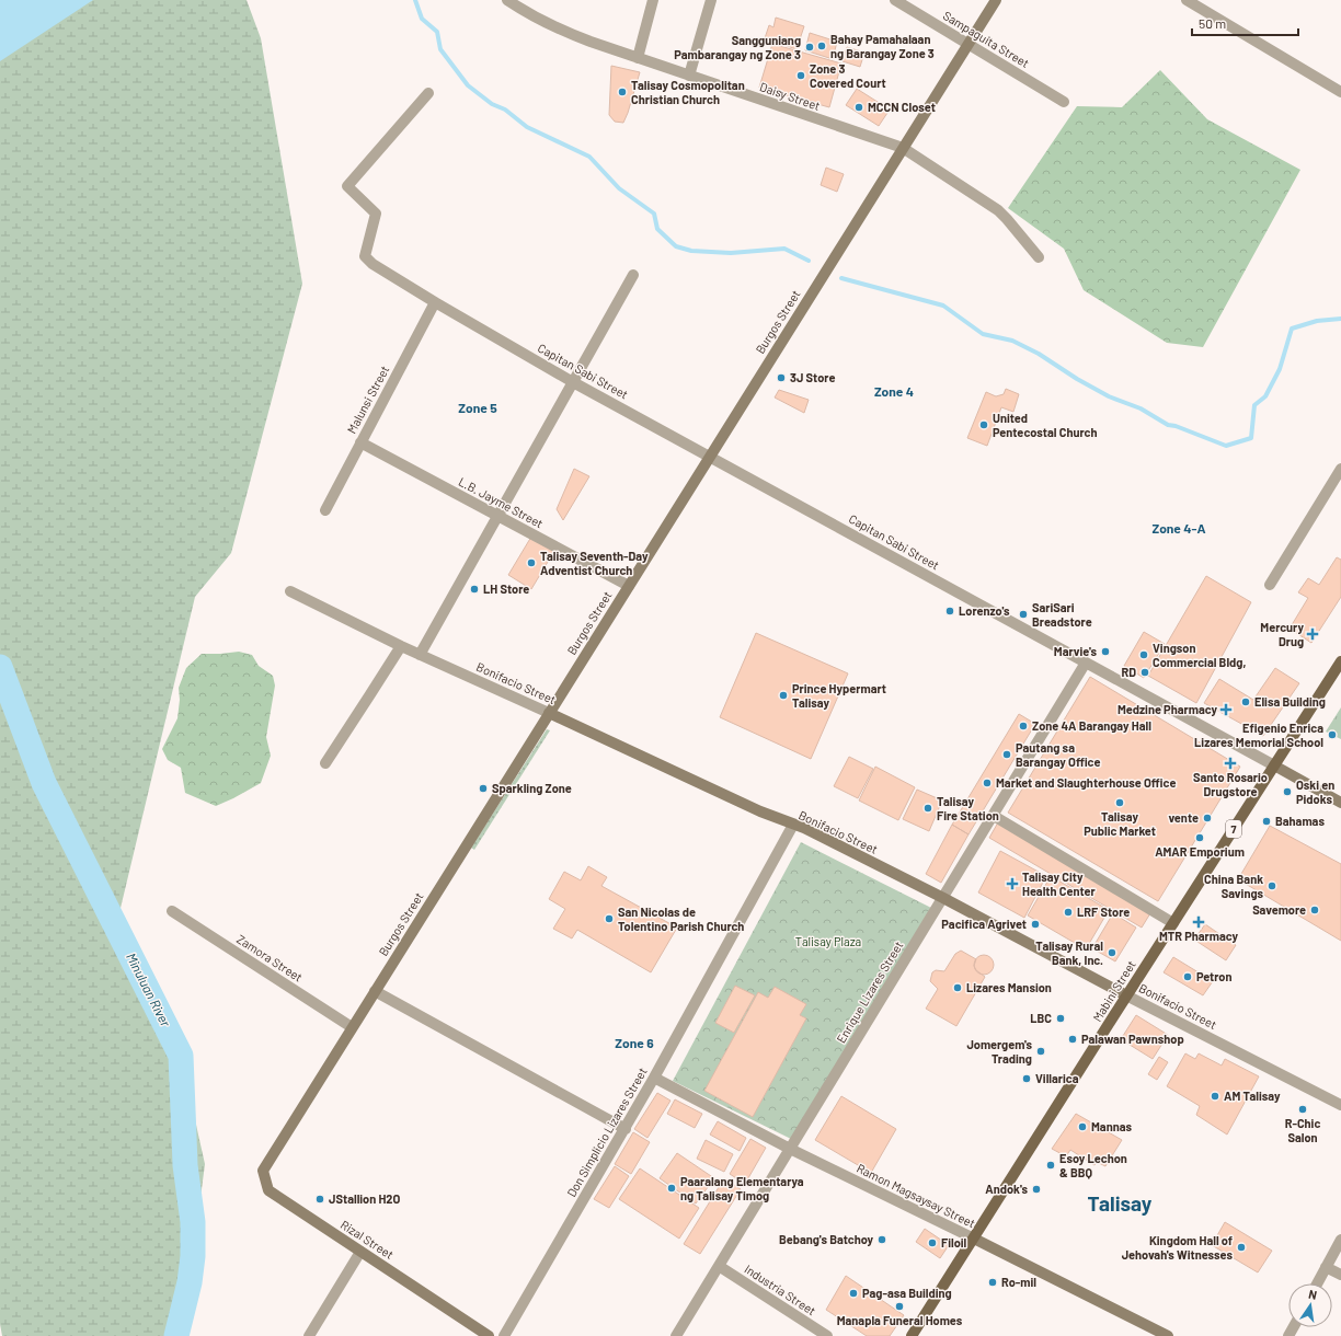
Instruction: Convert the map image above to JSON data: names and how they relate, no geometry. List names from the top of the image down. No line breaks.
{"streets":{"main road":["7","Mabini Street"],"street":["Sampaguita Street","Daisy Street","Burgos Street","Capitan Sabi Street","Malunsi Street","L.B. Jayme Street","Bonifacio Street","Zamora Street","Enrique Lizares Street","Don Simplicio Lizares Street","Ramon Magsaysay Street","Rizal Street","Industria Street"]},"crossings":[["Sampaguita Street","Burgos Street"],["Daisy Street","Burgos Street"],["Burgos Street","Capitan Sabi Street"],["Burgos Street","L.B. Jayme Street"],["Burgos Street","Bonifacio Street"],["Burgos Street","Zamora Street"],["Burgos Street","Rizal Street"],["Capitan Sabi Street","Malunsi Street"],["Capitan Sabi Street","Mabini Street"],["Capitan Sabi Street","Enrique Lizares Street"],["Malunsi Street","L.B. Jayme Street"],["Bonifacio Street","Mabini Street"],["Bonifacio Street","Enrique Lizares Street"],["Bonifacio Street","Don Simplicio Lizares Street"],["Mabini Street","Ramon Magsaysay Street"],["Enrique Lizares Street","Ramon Magsaysay Street"],["Enrique Lizares Street","Industria Street"],["Don Simplicio Lizares Street","Ramon Magsaysay Street"]],"districts":["Zone 4","Zone 5","Zone 4-A","Zone 6","Talisay"],"water":["Minuluan River"],"parks":["Talisay Plaza"],"places":{"other":["Bahay Pamahalaan ng Barangay Zone 3","Sangguniang Pambarangay ng Zone 3","Zone 3 Covered Court","Talisay Cosmopolitan Christian Church","MCCN Closet","3J Store","United Pentecostal Church","Talisay Seventh-Day Adventist Church","LH Store","Lorenzo's","SariSari Breadstore","Marvie's","Vingson Commercial Bldg,","RD","Prince Hypermart Talisay","Elisa Building","Zone 4A Barangay Hall","Efigenio Enrica Lizares Memorial School","Pautang sa Barangay Office","Market and Slaughterhouse Office","Sparkling Zone","Oski en Pidoks","Talisay Public Market","Talisay Fire Station","vente","Bahamas","AMAR Emporium","China Bank Savings","Savemore","LRF Store","San Nicolas de Tolentino Parish Church","Pacifica Agrivet","Talisay Rural Bank, Inc.","Petron","Lizares Mansion","LBC","Palawan Pawnshop","Jomergem's Trading","Villarica","AM Talisay","R-Chic Salon","Mannas","Esoy Lechon & BBQ","Paaralang Elementarya ng Talisay Timog","Andok's","JStallion H2O","Bebang's Batchoy","Filoil","Kingdom Hall of Jehovah's Witnesses","Ro-mil","Pag-asa Building","Manapla Funeral Homes"],"health":["Mercury Drug","Medzine Pharmacy","Santo Rosario Drugstore","Talisay City Health Center","MTR Pharmacy"]},"scale_bar":"50 m","north":"top"}
